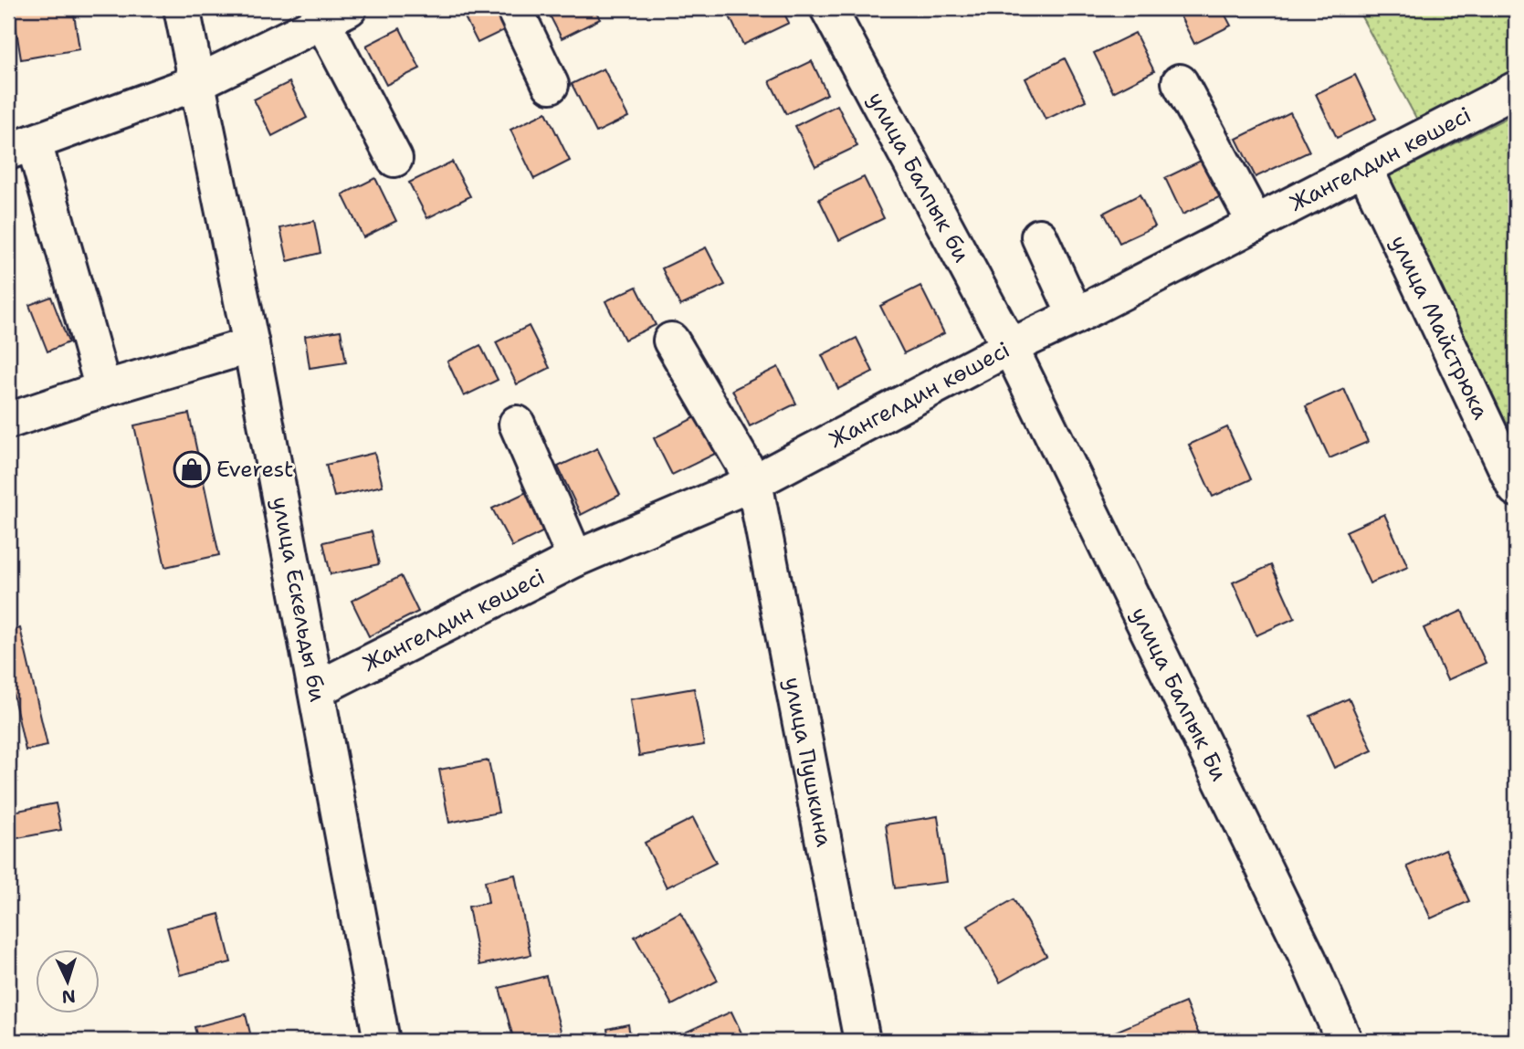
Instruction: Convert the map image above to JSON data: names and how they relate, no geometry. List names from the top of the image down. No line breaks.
{"streets":{"street":["Жангелдин көшесі","улица Балпык би","улица Майстрюка","улица Ескельды би","улица Балпык Би","улица Пушкина"]},"crossings":[["Жангелдин көшесі","улица Балпык би"],["Жангелдин көшесі","улица Майстрюка"],["Жангелдин көшесі","улица Ескельды би"],["Жангелдин көшесі","улица Балпык Би"],["Жангелдин көшесі","улица Пушкина"],["улица Балпык би","улица Балпык Би"]],"places":{"shop":["Everest"]},"north":"bottom"}
